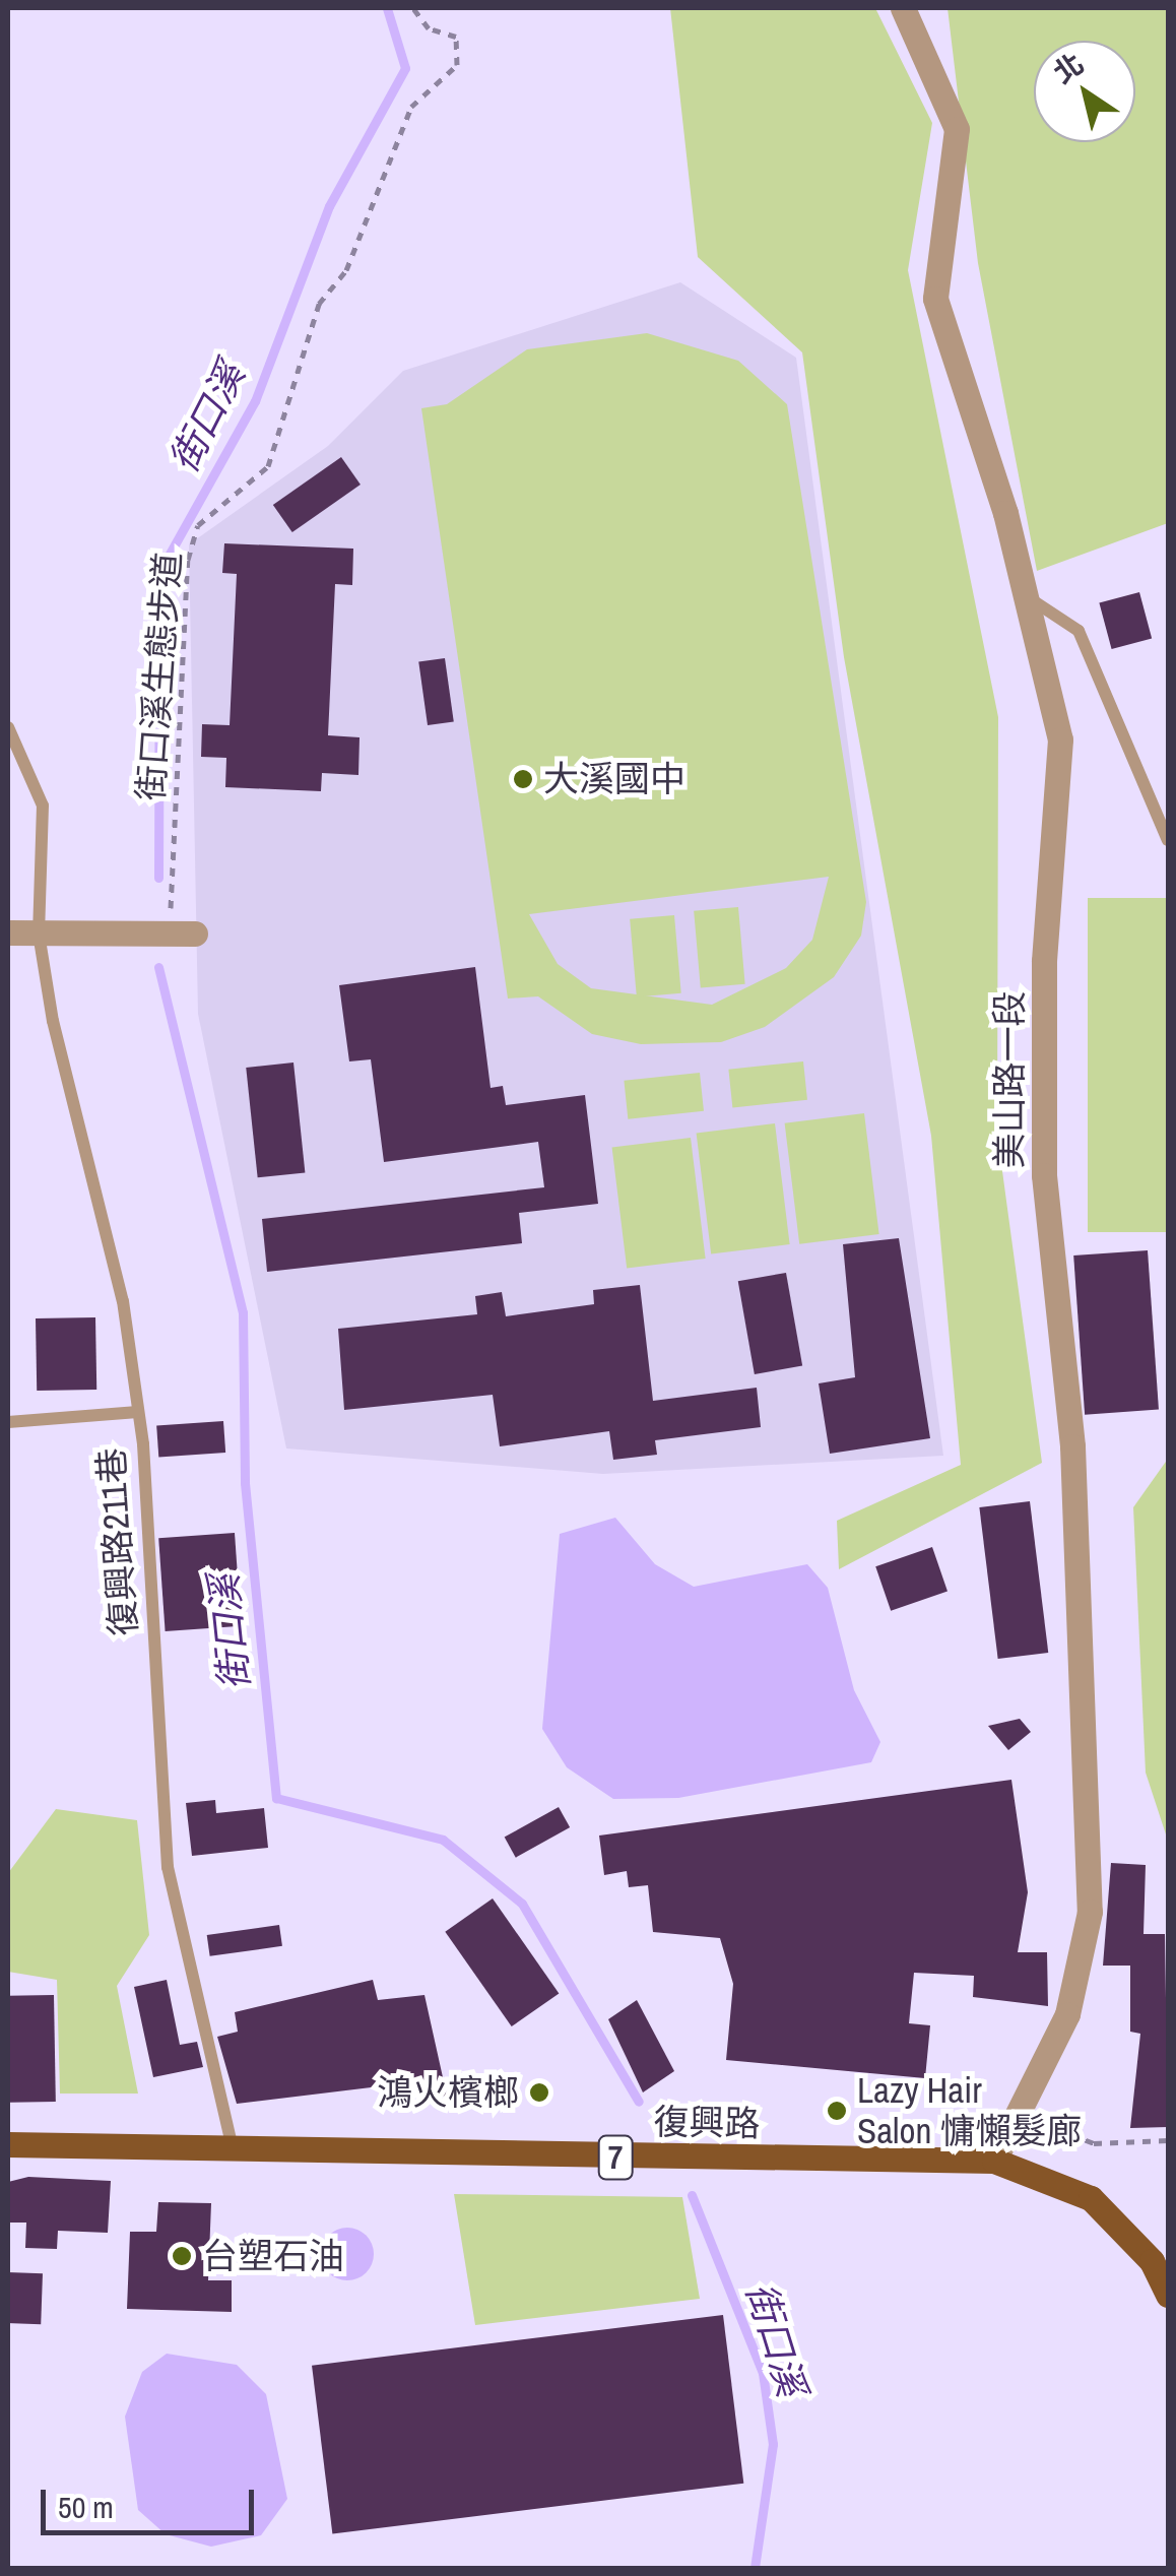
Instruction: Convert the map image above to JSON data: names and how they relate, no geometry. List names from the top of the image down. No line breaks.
{"streets":{"main road":["復興路","7"],"street":["美山路一段"],"lane":["復興路211巷"],"path":["街口溪生態步道"]},"crossings":[["美山路一段","復興路"],["復興路211巷","復興路"]],"water":["街口溪"],"places":["大溪國中","鴻火檳榔","Lazy Hair Salon 慵懶髮廊","台塑石油"],"scale_bar":"50 m","north":"top left"}
